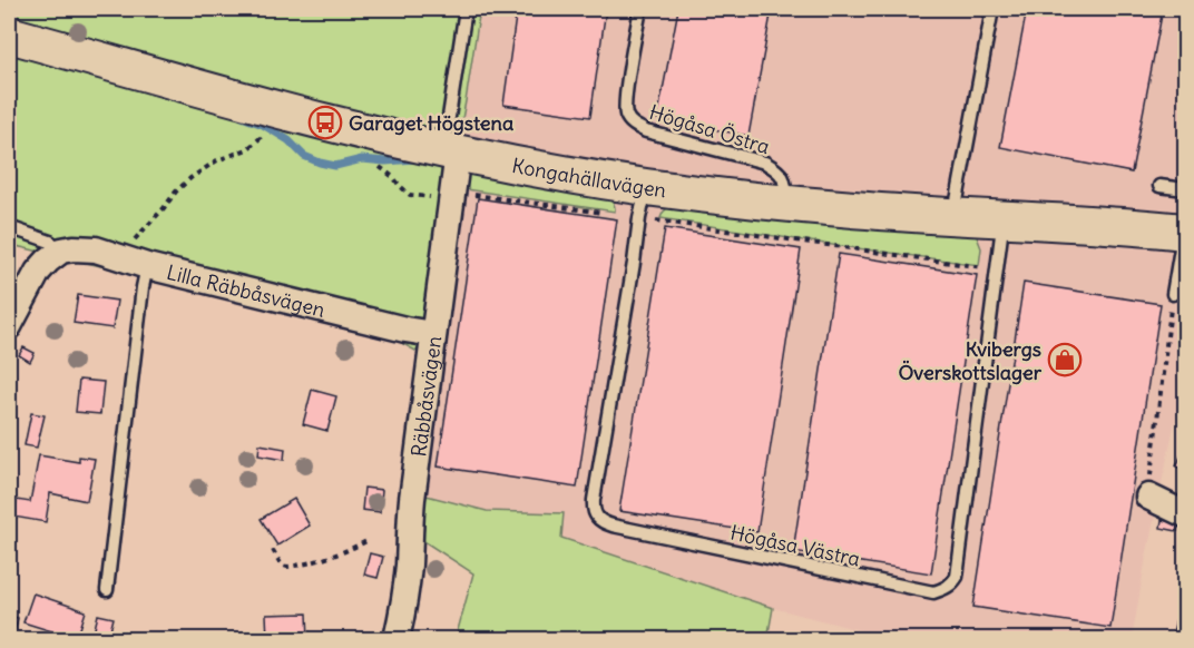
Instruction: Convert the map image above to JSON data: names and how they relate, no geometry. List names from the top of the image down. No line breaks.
{"streets":{"street":["Kongahällavägen","Lilla Räbbåsvägen","Räbbåsvägen"],"lane":["Högåsa Östra","Högåsa Västra"]},"crossings":[["Högåsa Östra","Kongahällavägen"],["Kongahällavägen","Räbbåsvägen"],["Kongahällavägen","Högåsa Västra"],["Lilla Räbbåsvägen","Räbbåsvägen"]],"places":{"bus stop":["Garaget Högstena"],"shop":["Kvibergs Överskottslager"]}}
